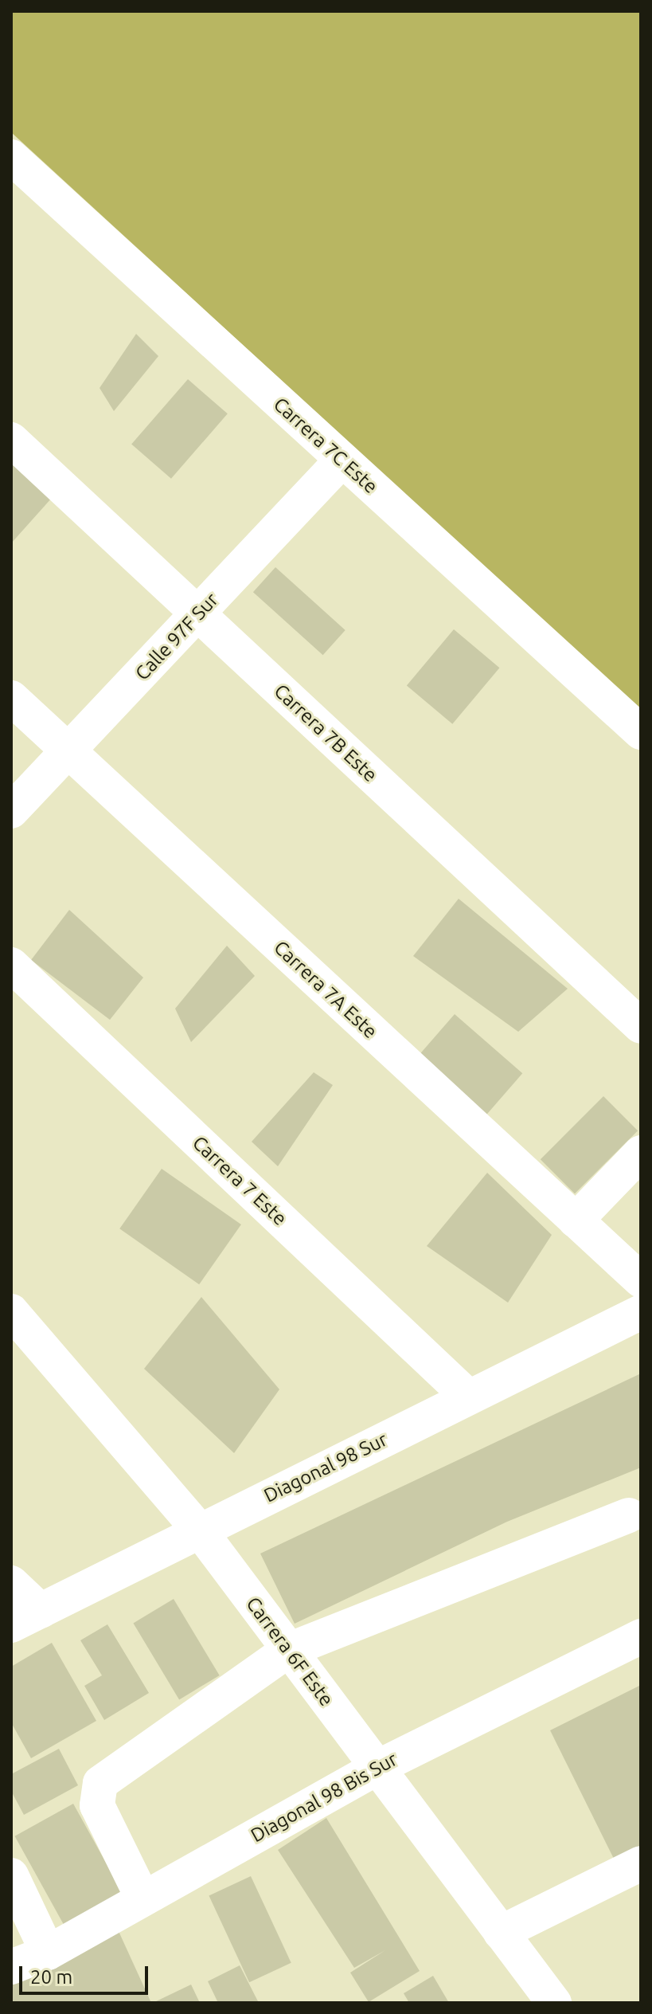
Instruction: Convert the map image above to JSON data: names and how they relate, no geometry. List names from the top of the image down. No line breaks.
{"streets":{"street":["Carrera 7C Este","Calle 97F Sur","Carrera 7B Este","Carrera 7A Este","Carrera 7 Este","Diagonal 98 Sur","Carrera 6F Este","Diagonal 98 Bis Sur"]},"crossings":[["Carrera 7C Este","Calle 97F Sur"],["Calle 97F Sur","Carrera 7B Este"],["Calle 97F Sur","Carrera 7A Este"],["Carrera 7 Este","Diagonal 98 Sur"],["Diagonal 98 Sur","Carrera 6F Este"],["Carrera 6F Este","Diagonal 98 Bis Sur"]],"scale_bar":"20 m"}
